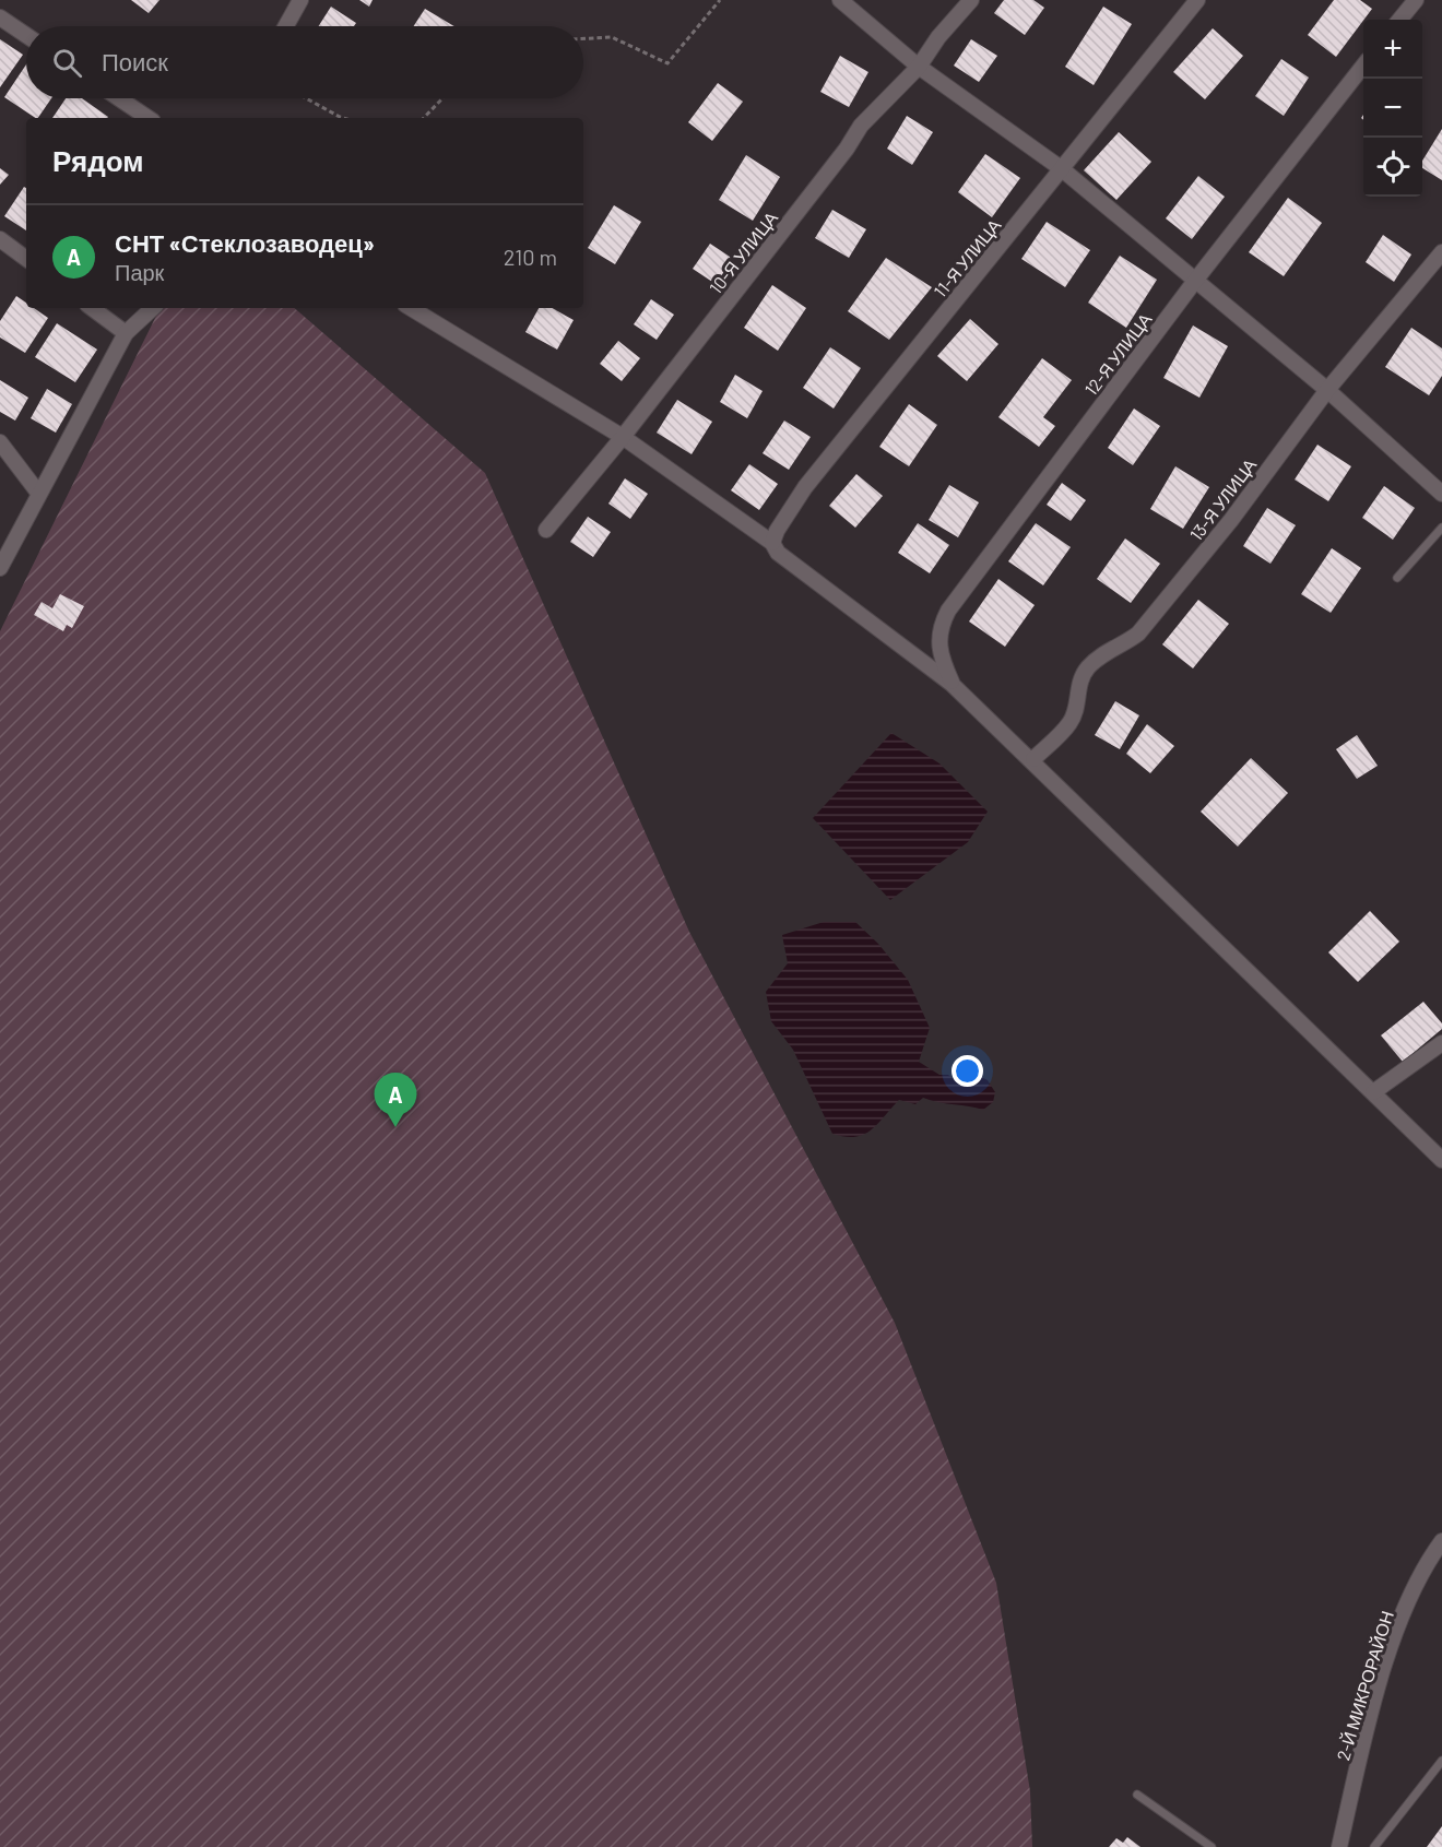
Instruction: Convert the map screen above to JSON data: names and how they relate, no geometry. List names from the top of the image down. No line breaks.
{"streets":{"street":["10-Я УЛИЦА","11-Я УЛИЦА","12-Я УЛИЦА","13-Я УЛИЦА","2-Й МИКРОРАЙОН"]},"page":{"map_buttons":["+","−"],"search":"Поиск","heading":"Рядом","list":[{"mark":"A","name":"СНТ «Стеклозаводец»","note":"Парк","value":"210 m"}],"pins":"A"}}
